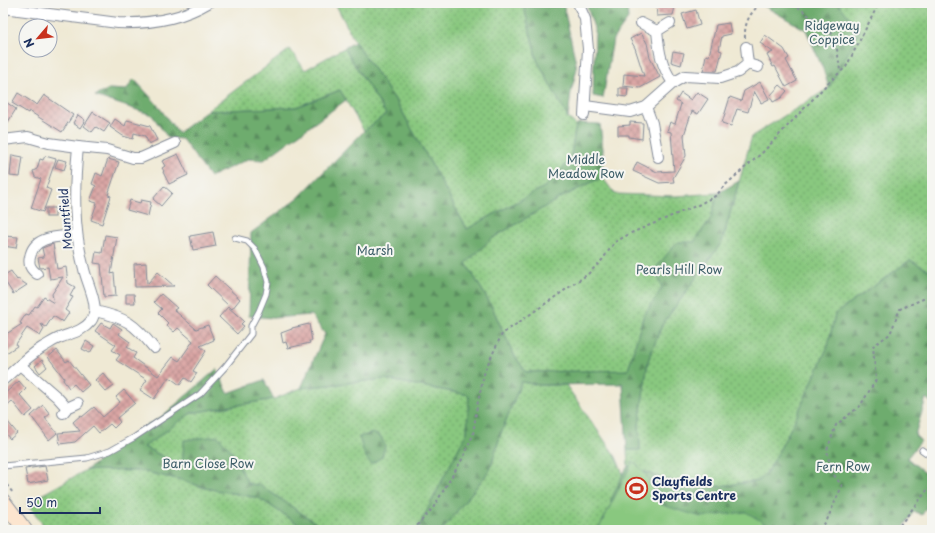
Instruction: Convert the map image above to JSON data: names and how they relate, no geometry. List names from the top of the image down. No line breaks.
{"streets":{"street":["Mountfield"]},"parks":["Ridgeway Coppice","Middle Meadow Row","Marsh","Pearls Hill Row","Barn Close Row","Fern Row"],"places":{"sports":["Clayfields Sports Centre"]},"scale_bar":"50 m","north":"bottom left"}
